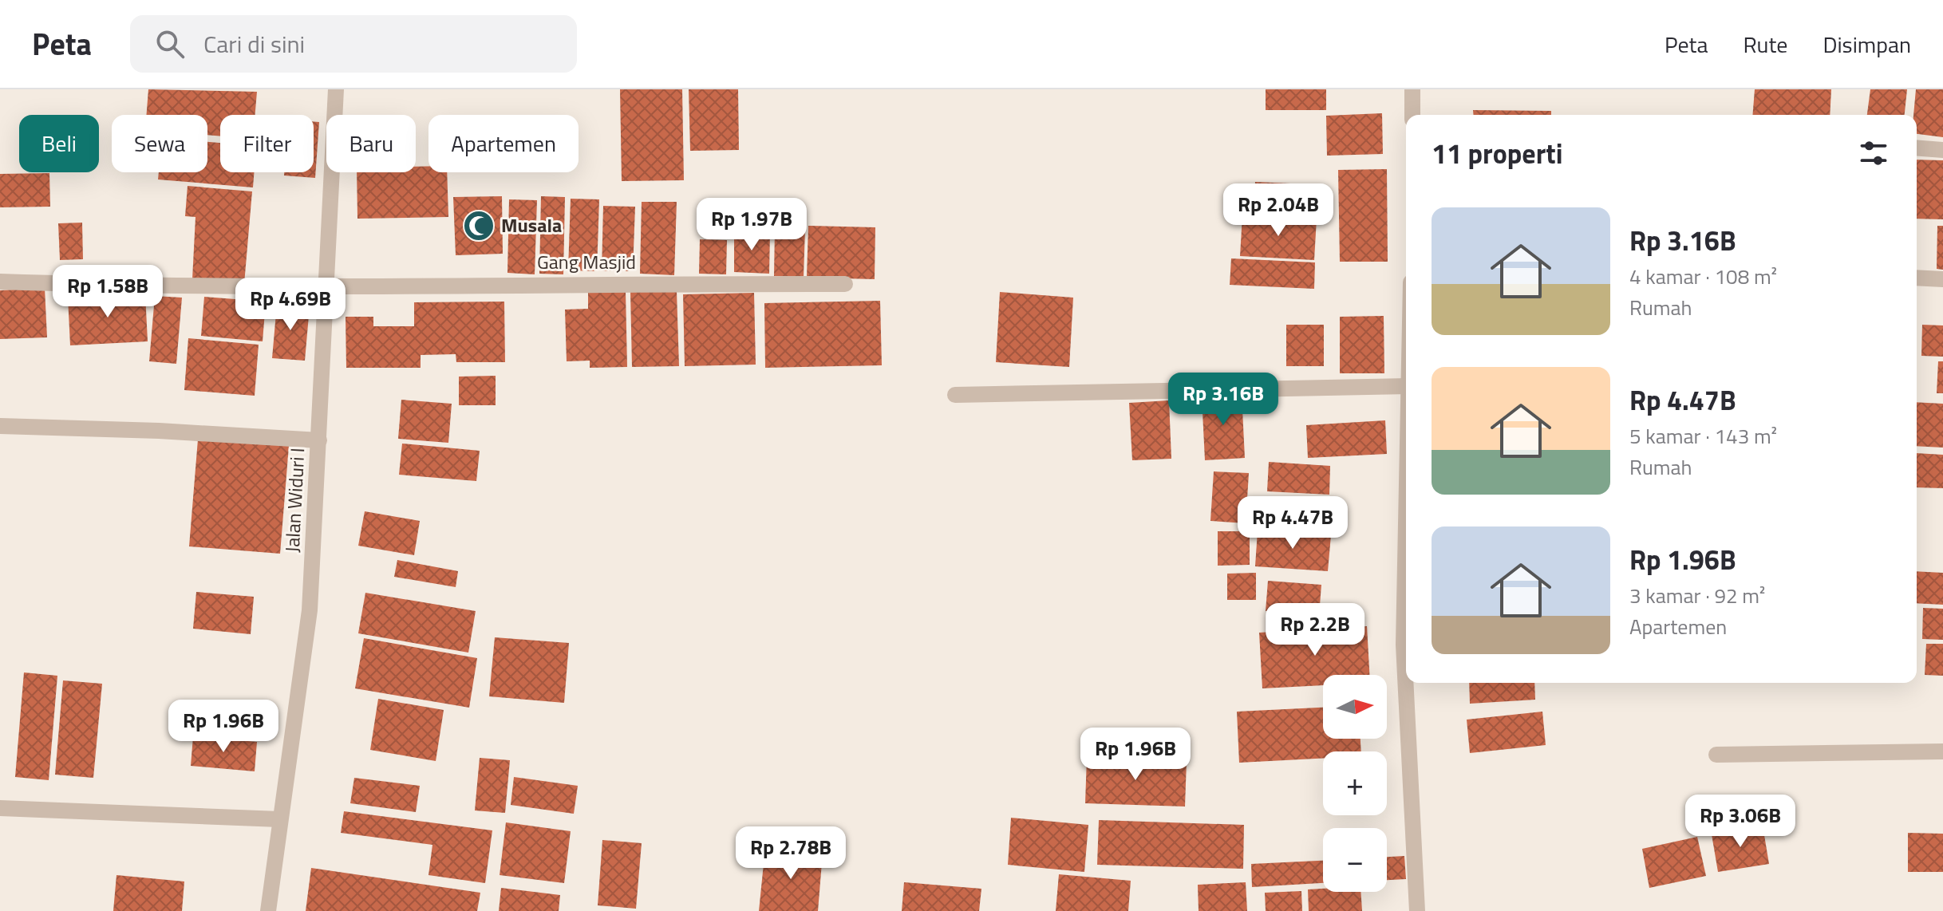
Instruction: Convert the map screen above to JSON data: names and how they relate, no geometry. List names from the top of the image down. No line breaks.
{"streets":{"street":["Gang Masjid","Jalan Widuri I"]},"crossings":[["Gang Masjid","Jalan Widuri I"]],"places":{"mosque":["Musala"]},"north":"right","page":{"header":"Peta","search":"Cari di sini","nav":["Peta","Rute","Disimpan"],"chip":["Beli","Sewa","Filter","Baru","Apartemen"],"heading":"11 properti","price":["Rp 2.04B","Rp 1.97B","Rp 1.58B","Rp 4.69B","Rp 3.16B","Rp 4.47B","Rp 2.2B","Rp 1.96B","Rp 1.96B","Rp 3.06B","Rp 2.78B"],"list":[{"name":"Rp 3.16B","note":"4 kamar · 108 m² · Rumah"},{"name":"Rp 4.47B","note":"5 kamar · 143 m² · Rumah"},{"name":"Rp 1.96B","note":"3 kamar · 92 m² · Apartemen"}],"map_buttons":["+","−"]}}
